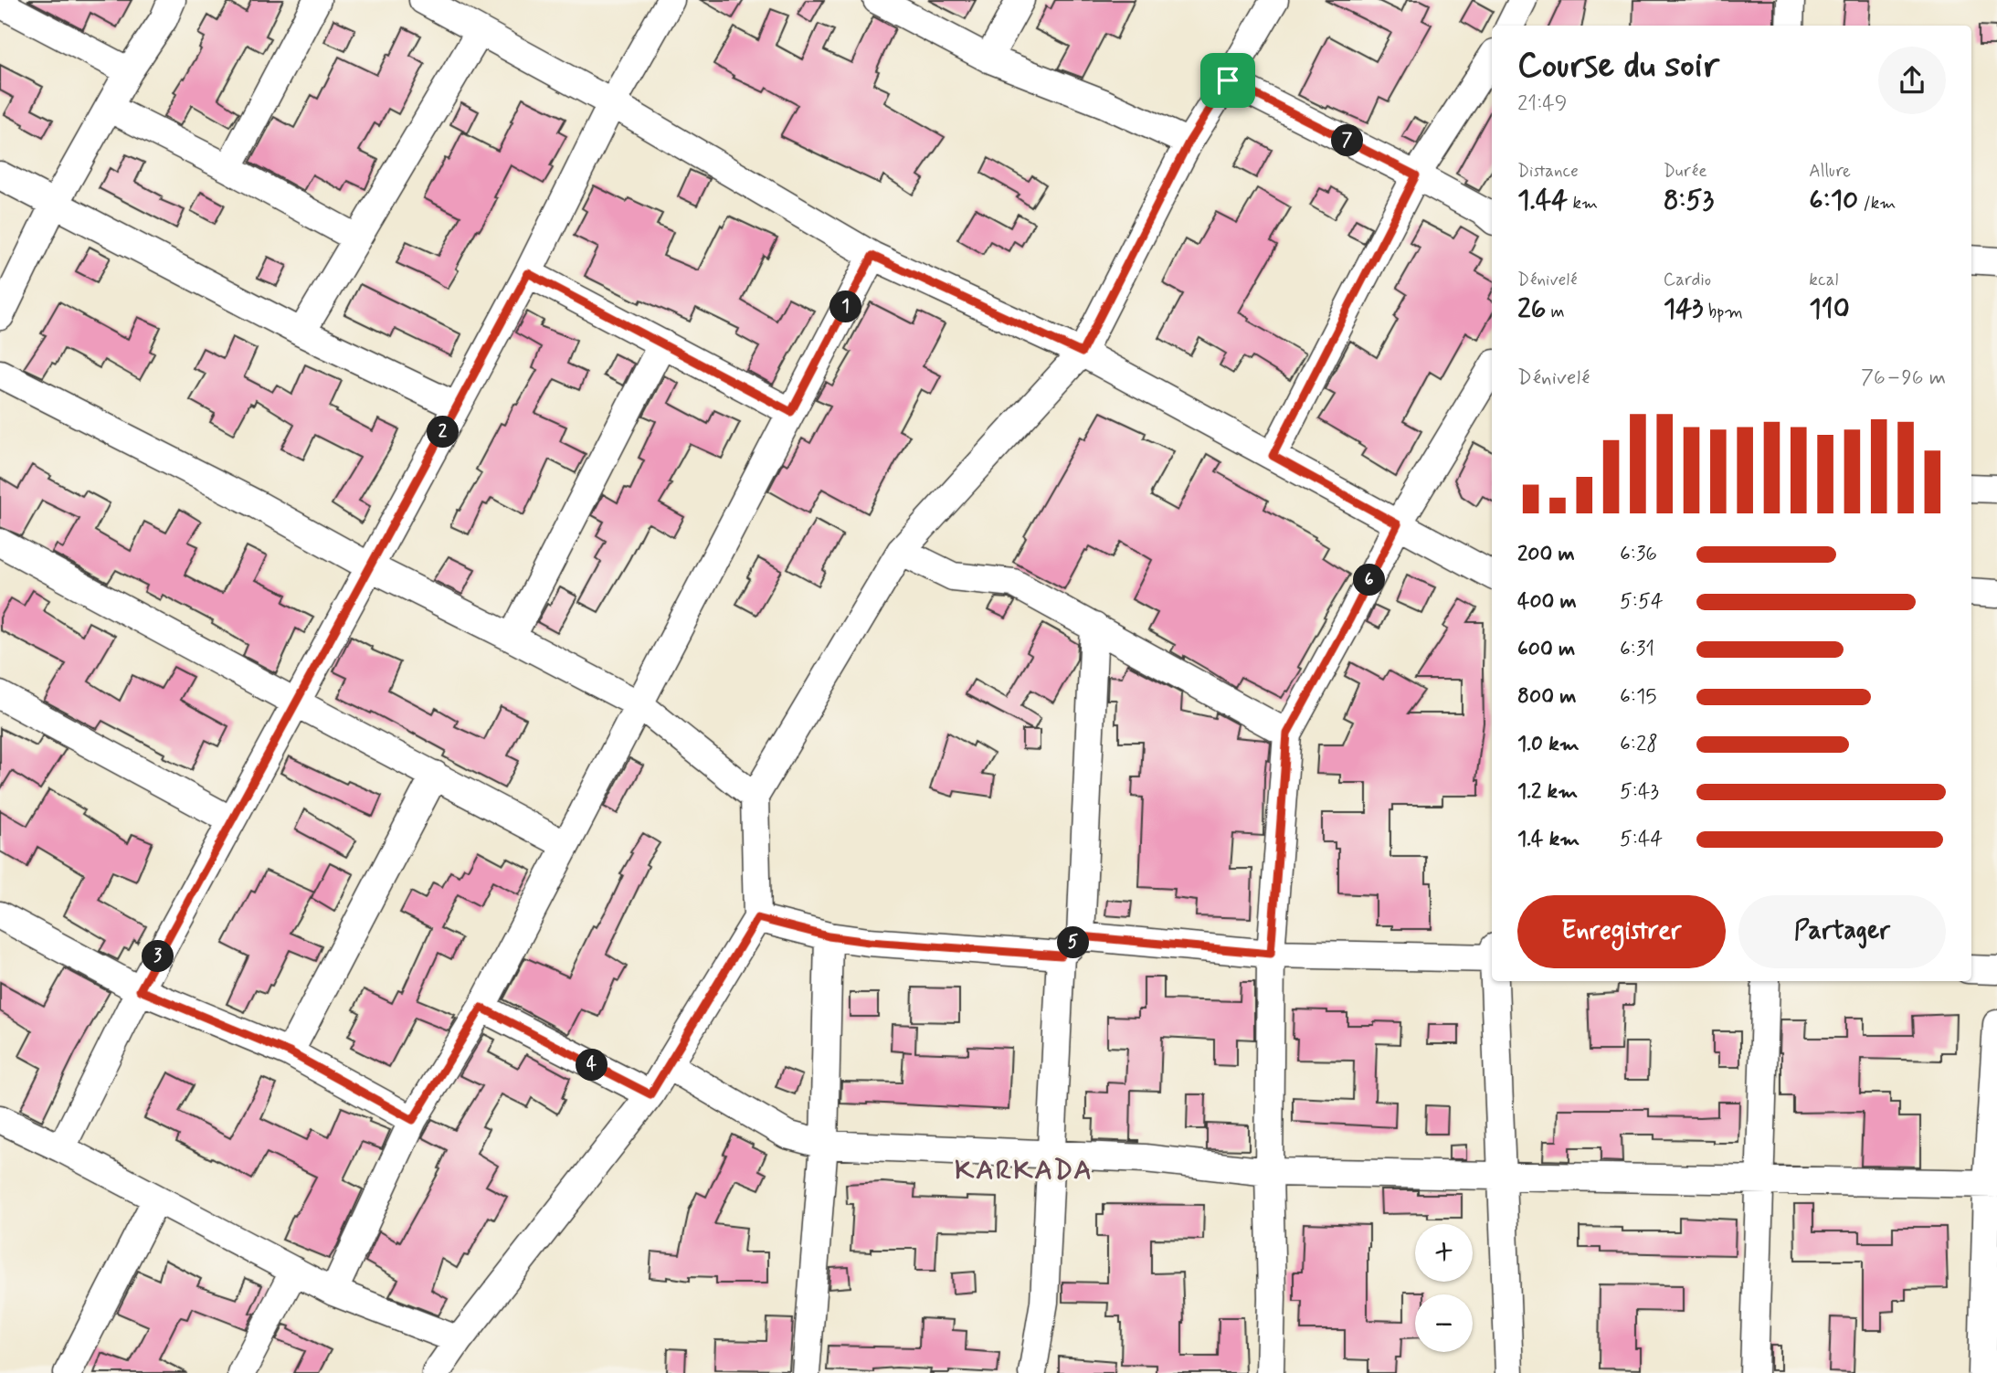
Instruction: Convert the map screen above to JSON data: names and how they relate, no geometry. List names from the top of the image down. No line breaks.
{"districts":["KARKADA"],"page":{"heading":["Course du soir","21:49"],"pins":["7","1","2","6","5","3","4"],"stats":[["Distance","1.44 km"],["Durée","8:53"],["Allure","6:10 /km"],["Dénivelé","26 m"],["Cardio","143 bpm"],["kcal","110"]],"chart":["Dénivelé","76–96 m"],"list":[{"name":"200 m","note":"6:36"},{"name":"400 m","note":"5:54"},{"name":"600 m","note":"6:31"},{"name":"800 m","note":"6:15"},{"name":"1.0 km","note":"6:28"},{"name":"1.2 km","note":"5:43"},{"name":"1.4 km","note":"5:44"}],"buttons":["Enregistrer","Partager"],"map_buttons":["+","−"]}}
